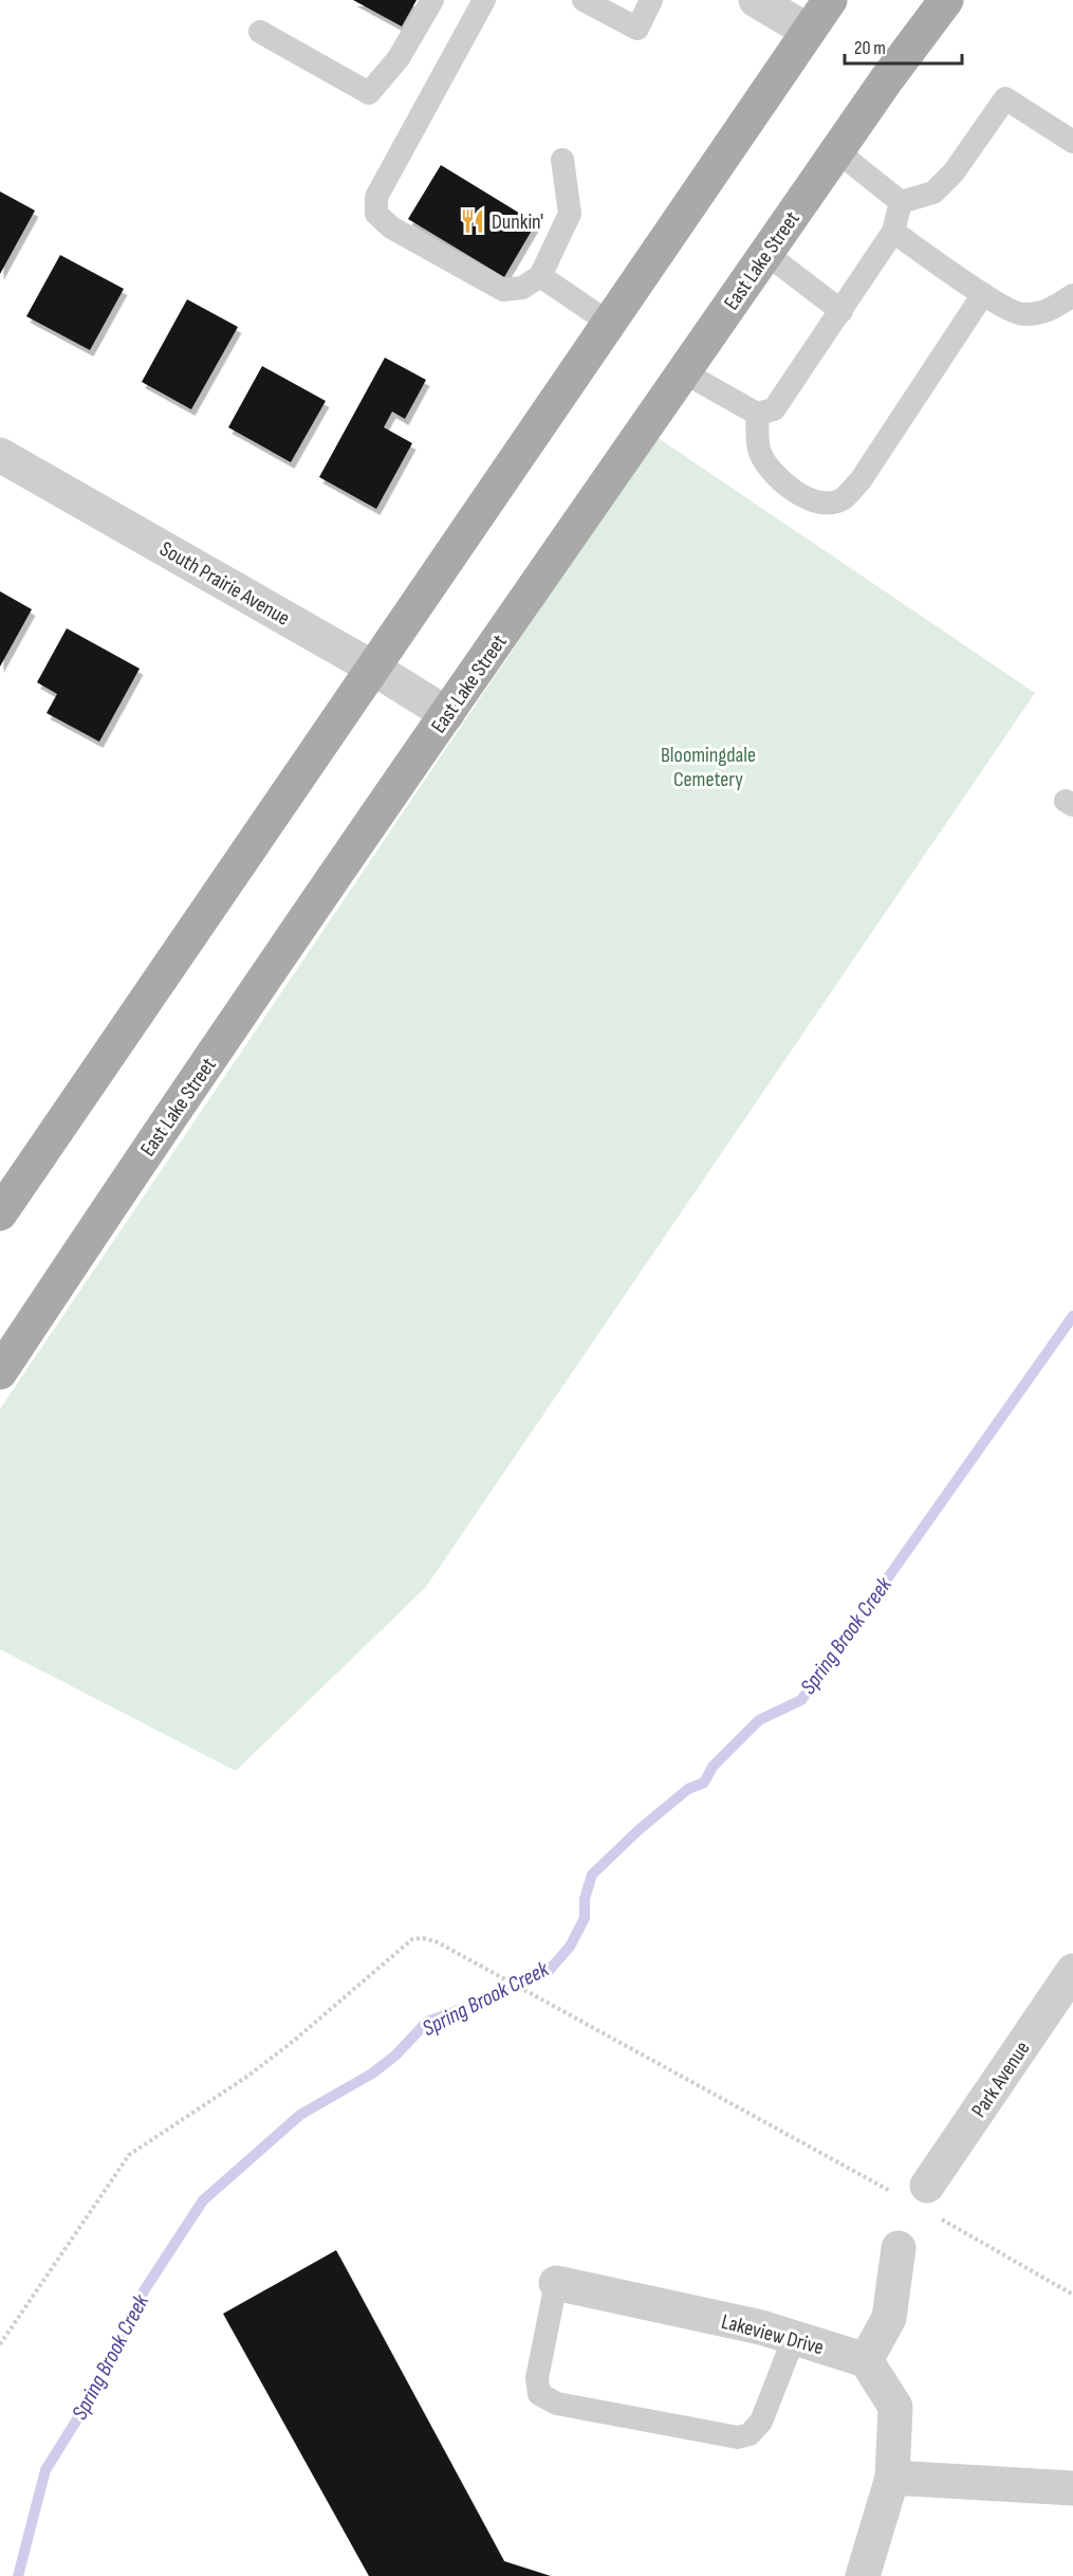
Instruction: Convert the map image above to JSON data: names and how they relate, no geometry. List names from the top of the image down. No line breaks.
{"streets":{"main road":["East Lake Street"],"street":["South Prairie Avenue","Park Avenue","Lakeview Drive"]},"crossings":[["East Lake Street","South Prairie Avenue"]],"water":["Spring Brook Creek"],"parks":["Bloomingdale Cemetery"],"places":{"restaurant":["Dunkin'"]},"scale_bar":"20 m"}
